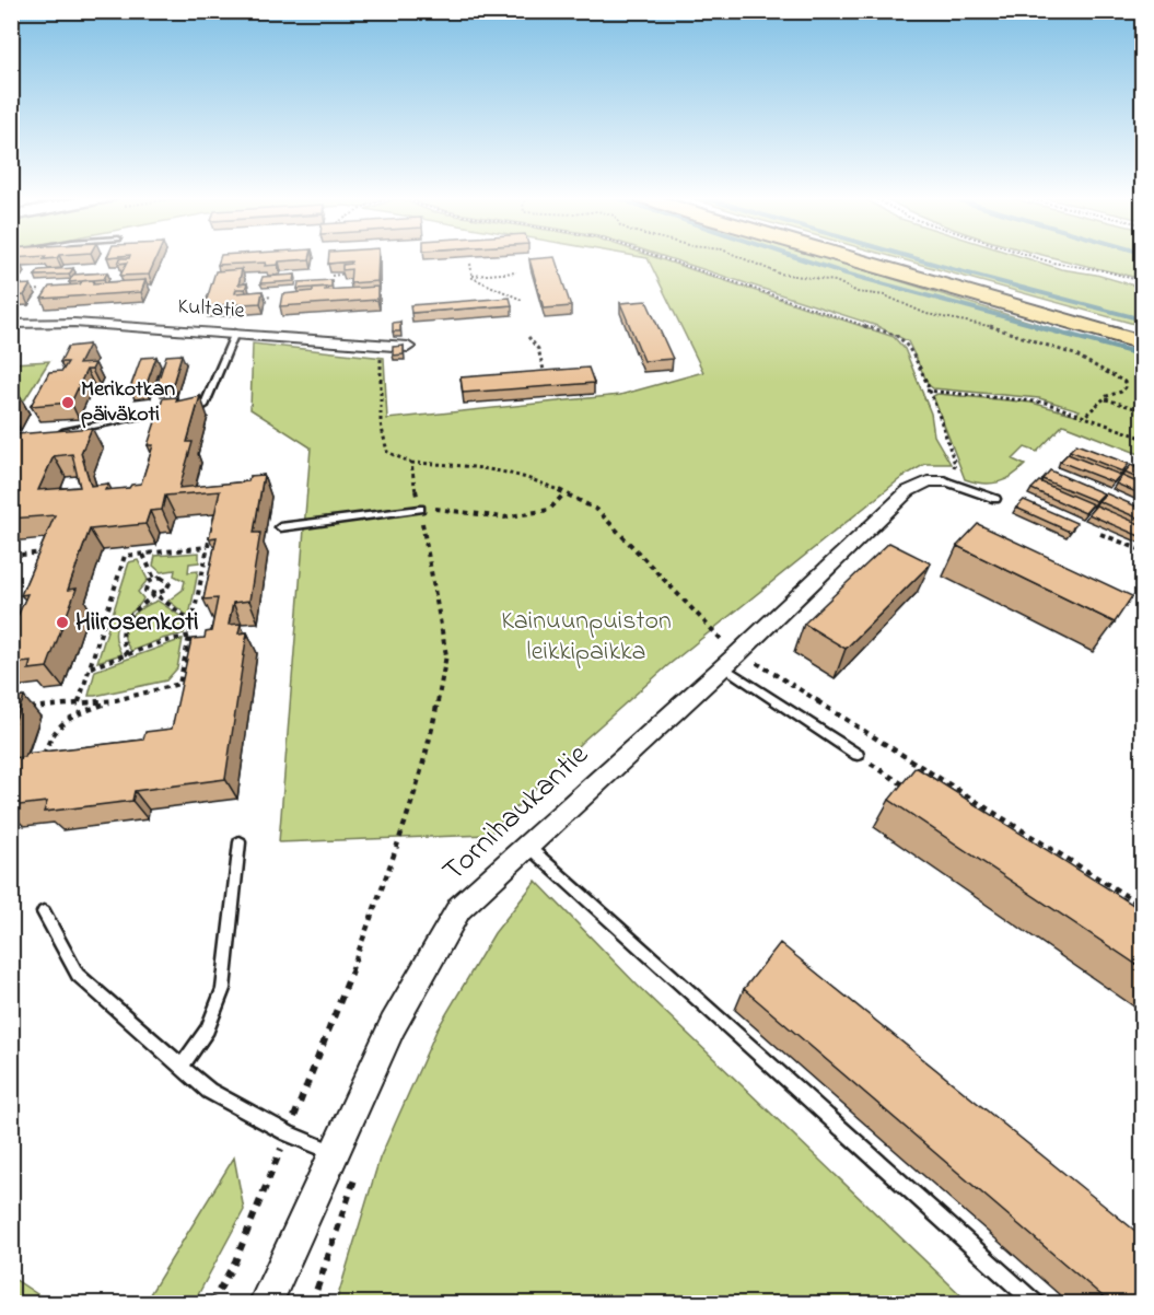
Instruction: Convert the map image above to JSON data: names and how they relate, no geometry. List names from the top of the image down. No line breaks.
{"streets":{"street":["Kultatie","Tornihaukantie"]},"parks":["Kainuunpuiston leikkipaikka"],"places":["Merikotkan päiväkoti","Hiirosenkoti"]}
